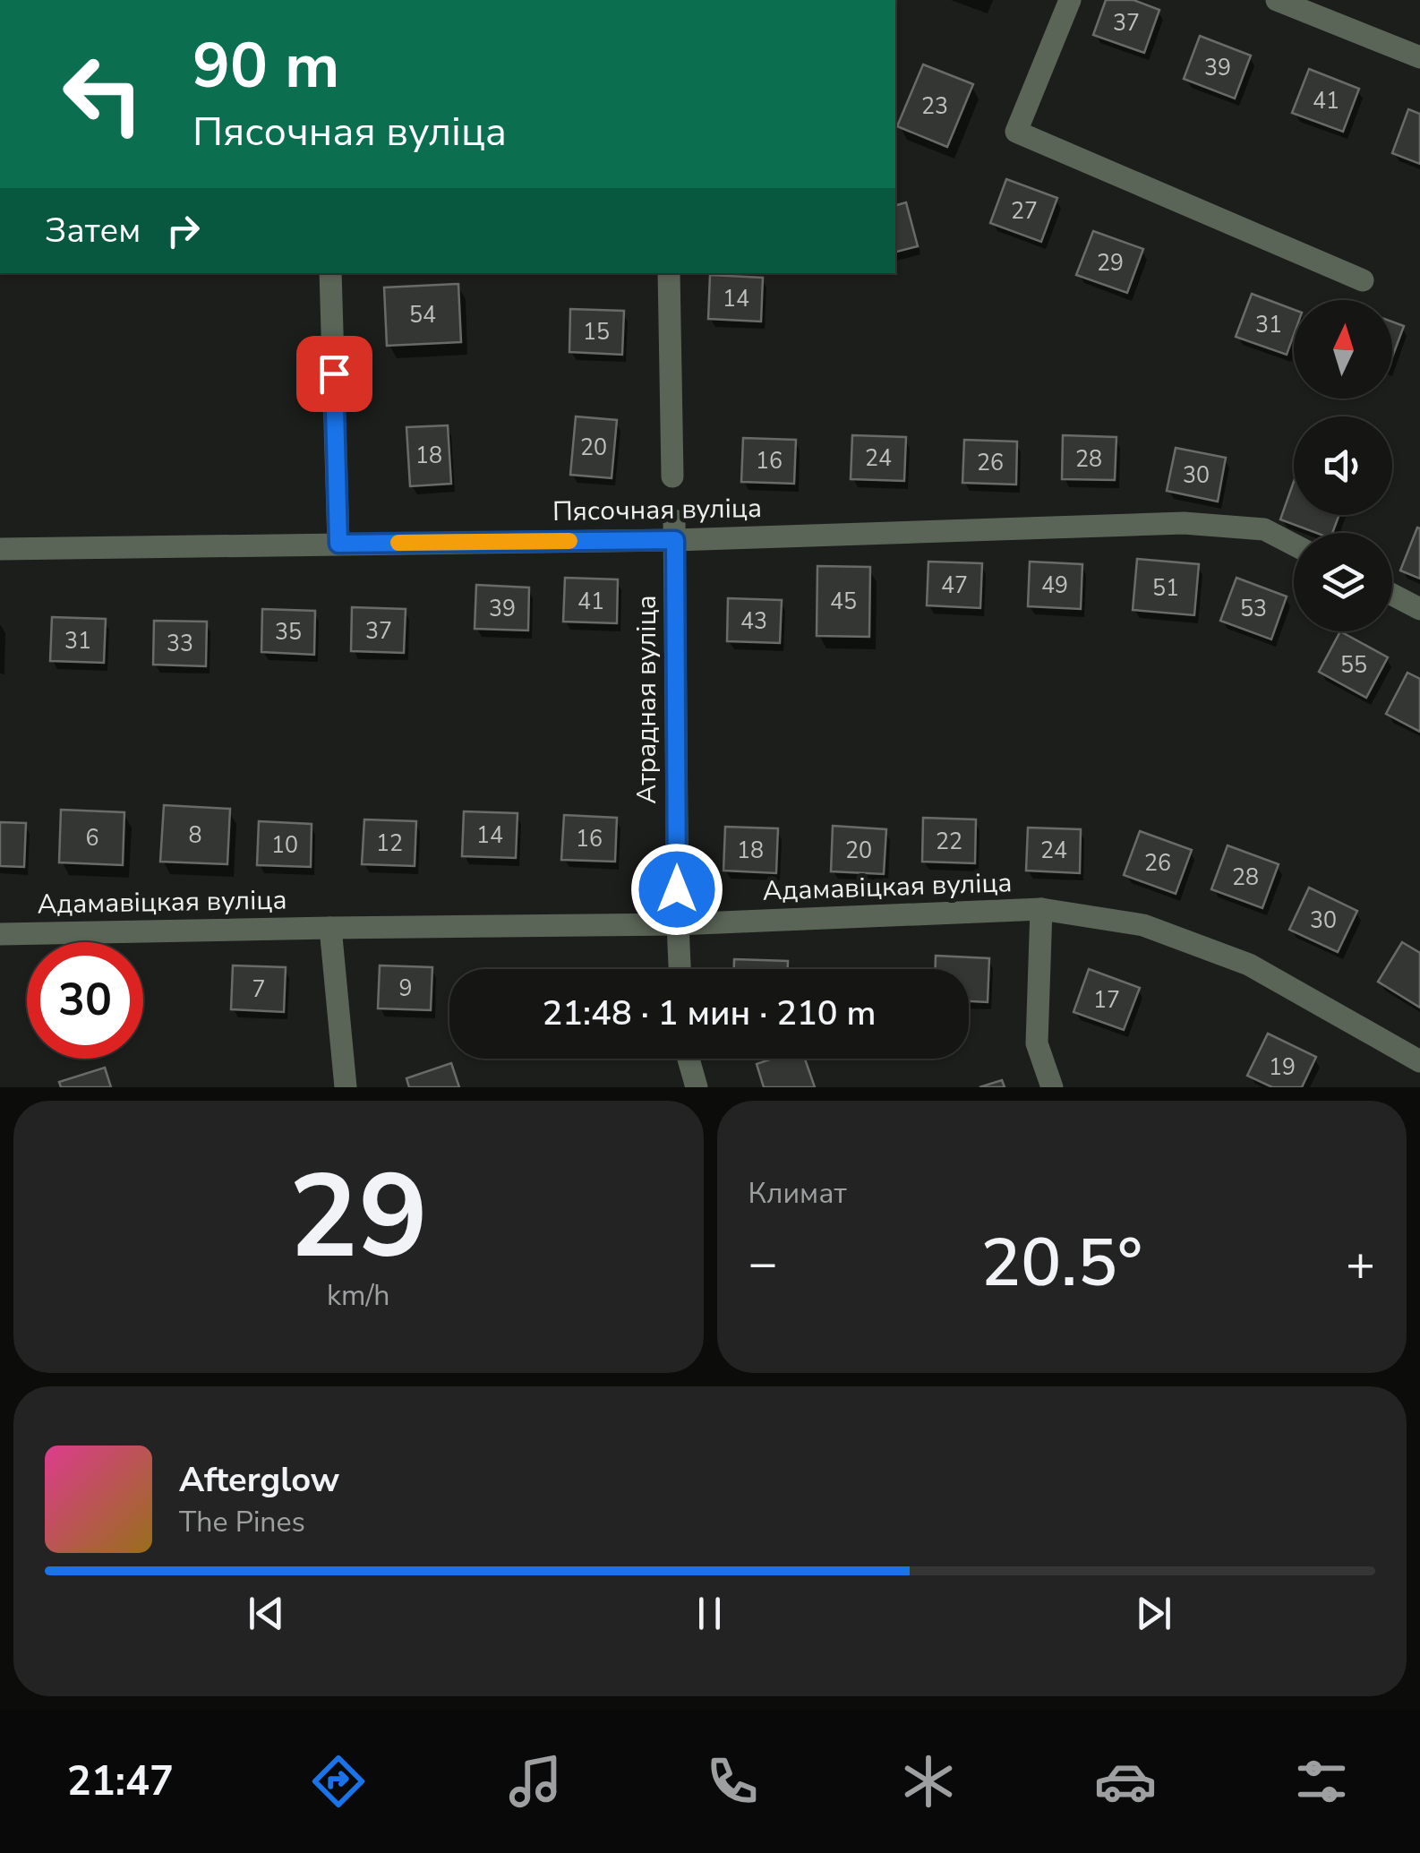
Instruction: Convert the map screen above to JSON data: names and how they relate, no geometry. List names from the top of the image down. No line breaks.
{"streets":{"street":["Пясочная вуліца","Атрадная вуліца","Адамавіцкая вуліца"]},"crossings":[["Пясочная вуліца","Атрадная вуліца"],["Атрадная вуліца","Адамавіцкая вуліца"]],"house_numbers":["37","39","41","23","27","29","14","54","31","15","20","18","24","28","16","26","30","47","49","51","41","45","39","53","43","37","35","31","33","55","8","14","6","16","22","12","10","18","20","24","26","28","30","9","7","17","19"],"north":"top","page":{"turn":["90 m","Пясочная вуліца"],"then":"Затем","limit":"30","trip":"21:48 · 1 мин · 210 m","tile":[["29","km/h"],"Климат"],"heat":["−","20.5°","+"],"song":["Afterglow","The Pines"],"tabs":"21:47"}}
